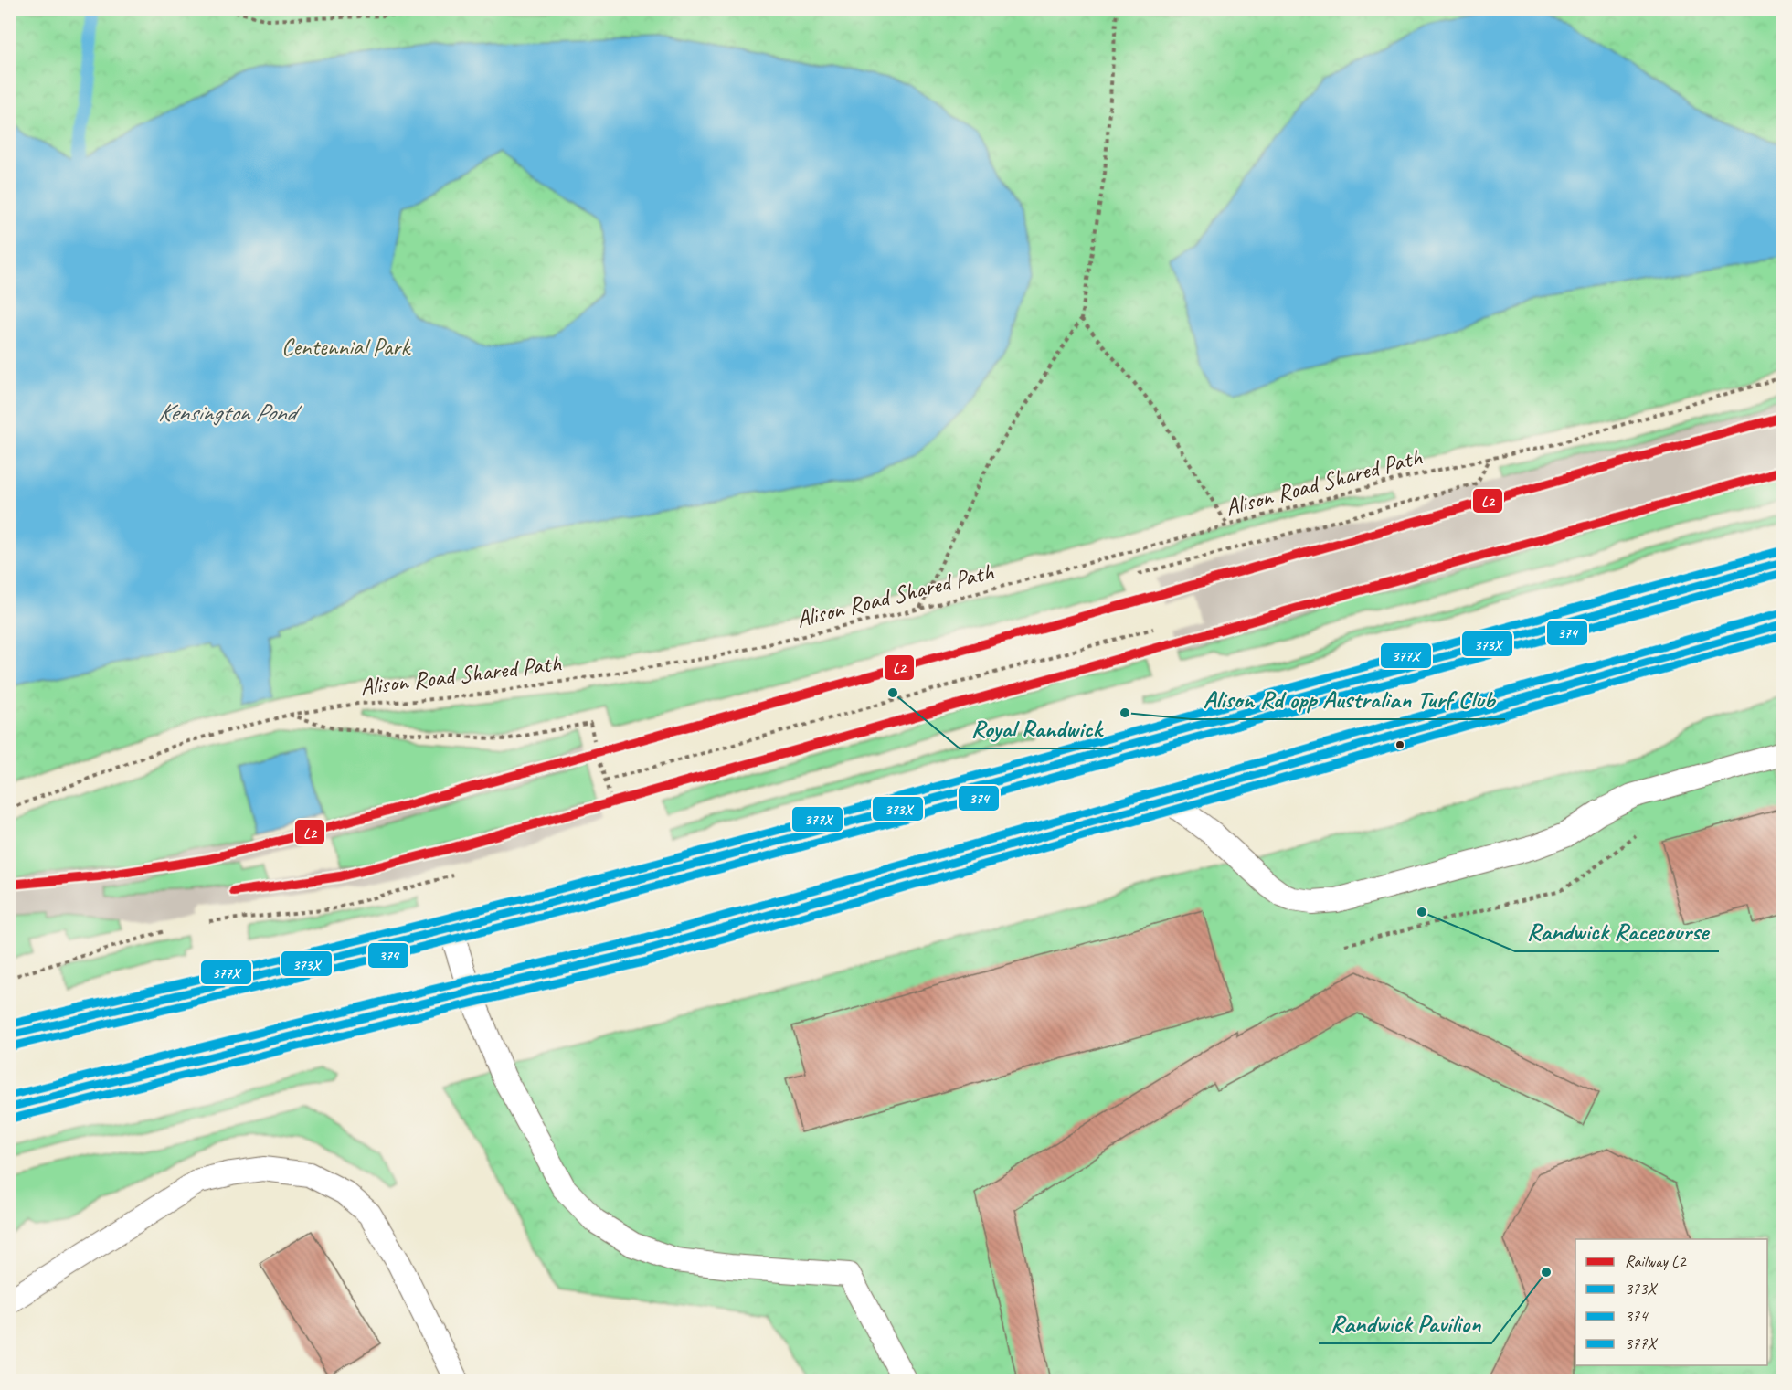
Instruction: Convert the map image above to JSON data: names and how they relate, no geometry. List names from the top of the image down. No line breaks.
{"streets":{"path":["Alison Road Shared Path"]},"water":["Kensington Pond"],"parks":["Centennial Park"],"places":["Royal Randwick","Alison Rd opp Australian Turf Club","Randwick Racecourse","Randwick Pavilion"],"lines":["rail line L2","transit line 377X","transit line 373X","transit line 374"],"legend":["Railway L2","373X","374","377X"]}
